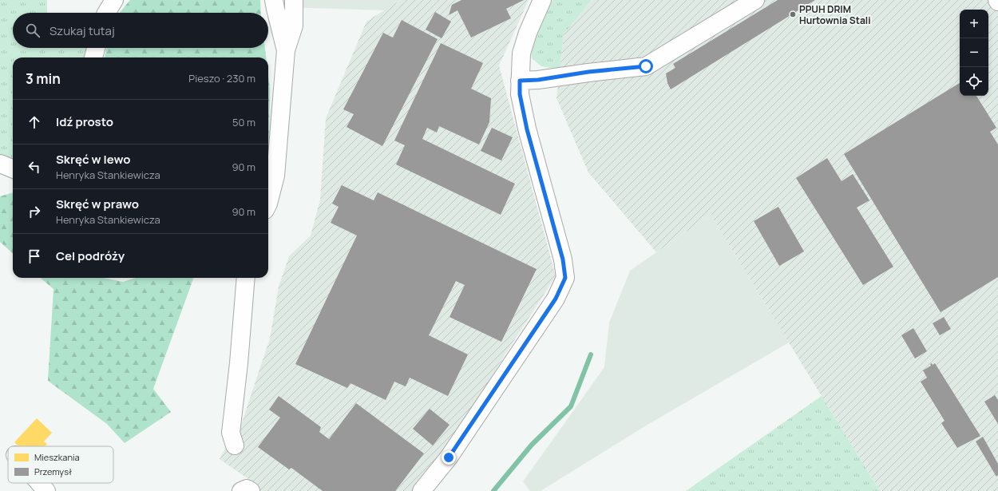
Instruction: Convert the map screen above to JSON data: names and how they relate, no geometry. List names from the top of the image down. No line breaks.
{"places":["PPUH DRIM Hurtownia Stali"],"legend":["Mieszkania","Przemysł"],"page":{"map_buttons":["+","−"],"search":"Szukaj tutaj","heading":["3 min","Pieszo · 230 m"],"list":[["Idź prosto","50 m"],["Skręć w lewo","Henryka Stankiewicza","90 m"],["Skręć w prawo","Henryka Stankiewicza","90 m"],"Cel podróży"]}}
